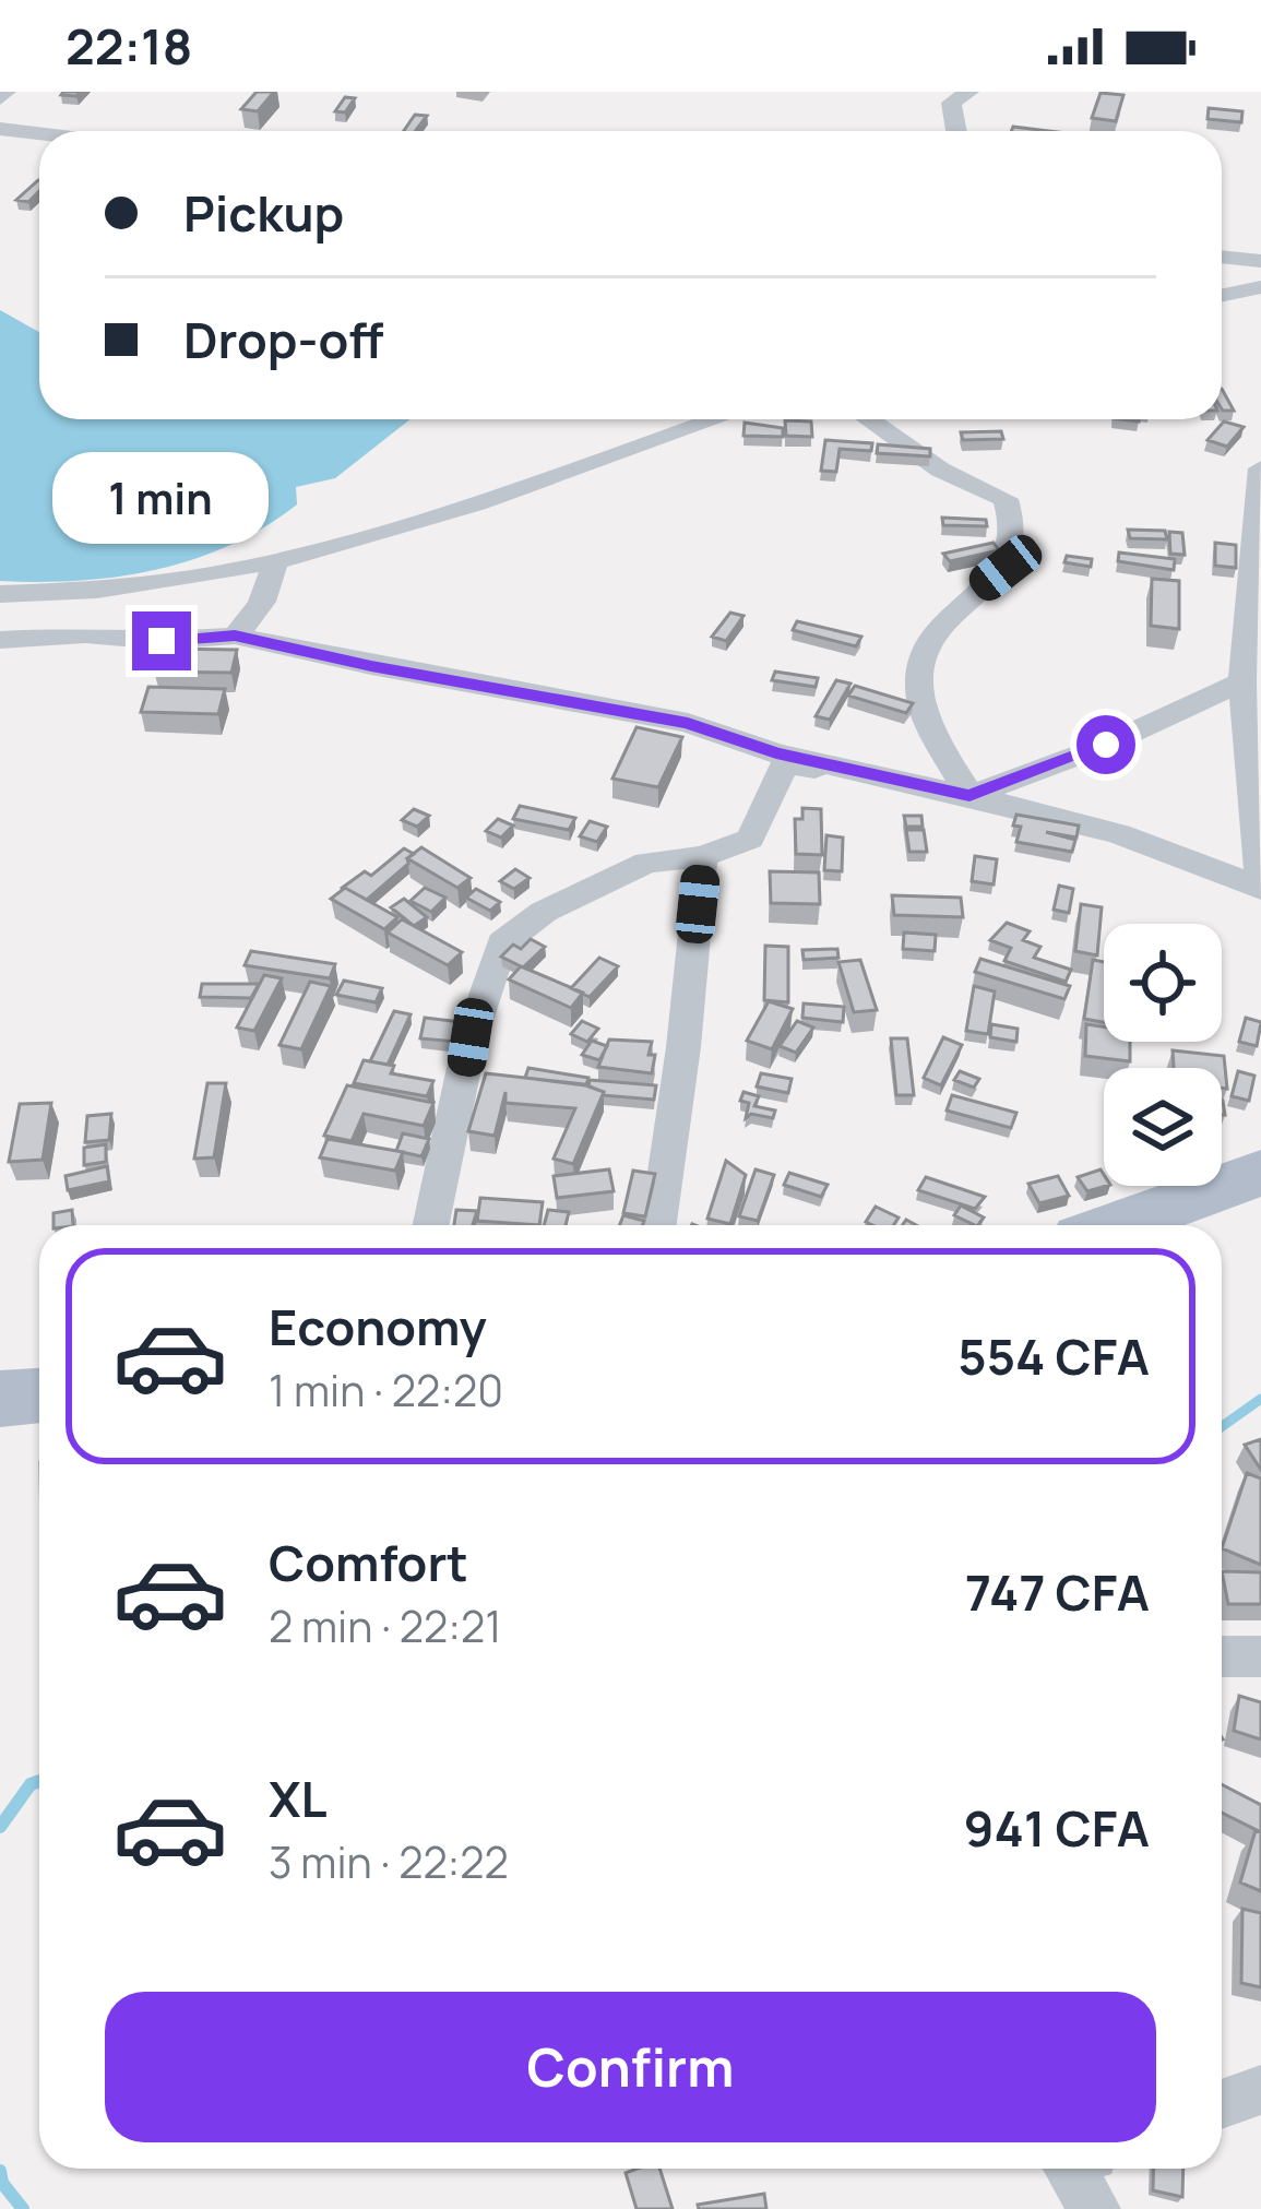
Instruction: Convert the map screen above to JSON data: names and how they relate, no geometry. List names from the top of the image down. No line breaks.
{"page":{"status":"22:18","banner":["Pickup","Drop-off"],"bubble":"1 min","list":[{"name":"Economy","note":"1 min · 22:20","value":"554 CFA"},{"name":"Comfort","note":"2 min · 22:21","value":"747 CFA"},{"name":"XL","note":"3 min · 22:22","value":"941 CFA"}],"buttons":"Confirm"}}
